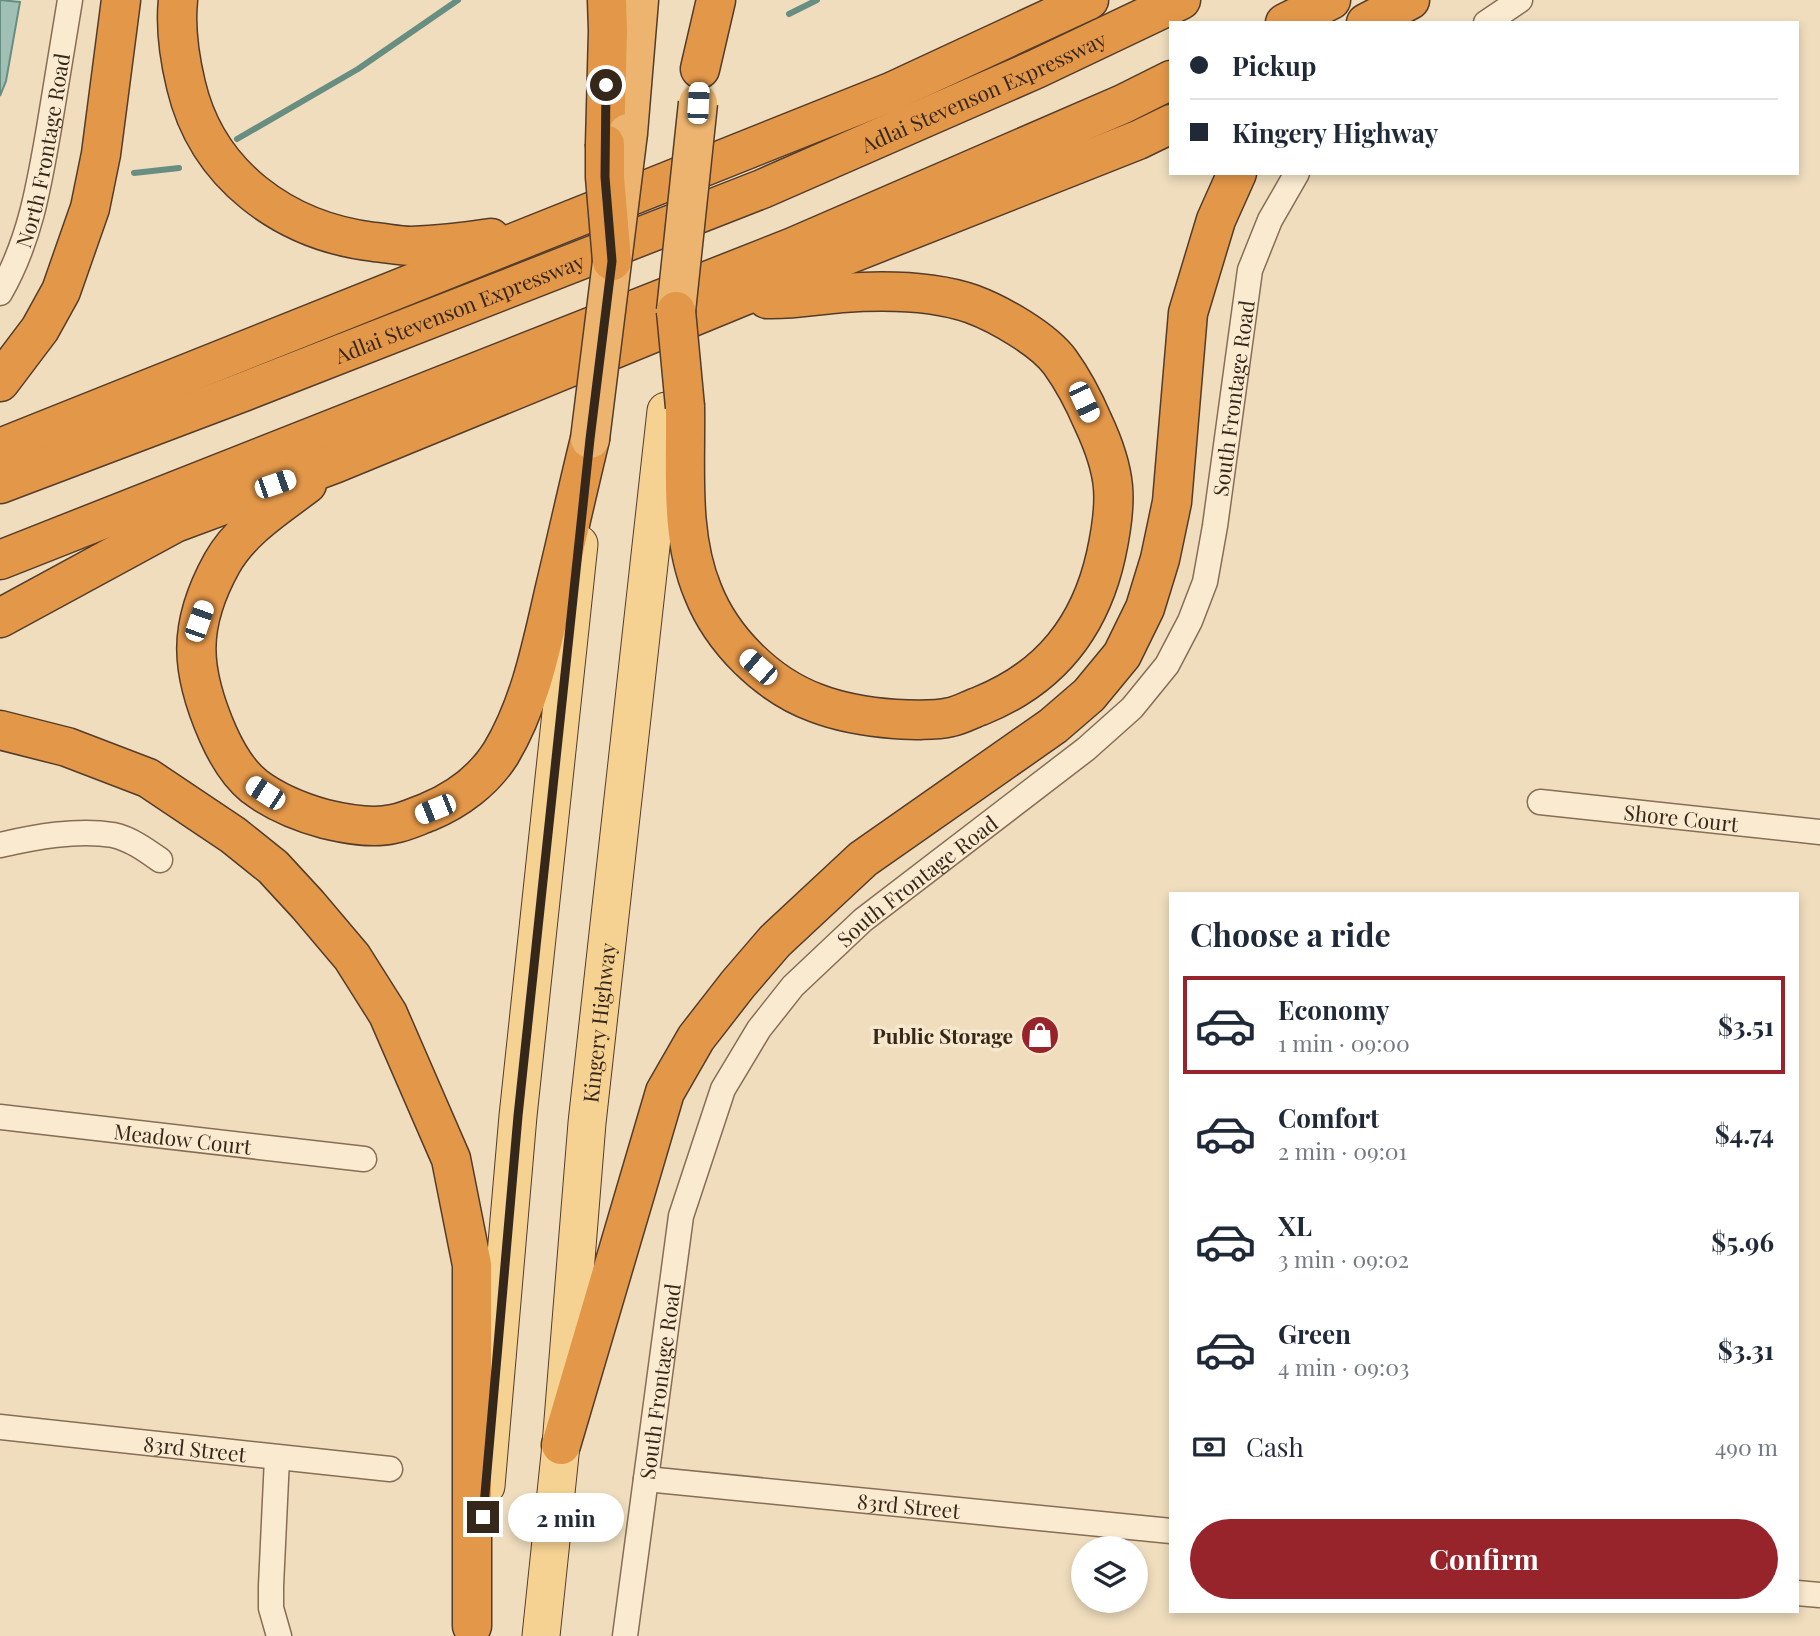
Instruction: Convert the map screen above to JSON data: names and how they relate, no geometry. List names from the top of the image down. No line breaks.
{"streets":{"highway":["Adlai Stevenson Expressway"],"main road":["Kingery Highway"],"street":["North Frontage Road","South Frontage Road","Shore Court","Meadow Court","83rd Street"]},"crossings":[["South Frontage Road","83rd Street"]],"places":{"shop":["Public Storage"]},"page":{"banner":["Pickup","Kingery Highway"],"heading":"Choose a ride","list":[{"name":"Economy","note":"1 min · 09:00","value":"$3.51"},{"name":"Comfort","note":"2 min · 09:01","value":"$4.74"},{"name":"XL","note":"3 min · 09:02","value":"$5.96"},{"name":"Green","note":"4 min · 09:03","value":"$3.31"}],"pay":["Cash","490 m"],"bubble":"2 min","buttons":"Confirm"}}
